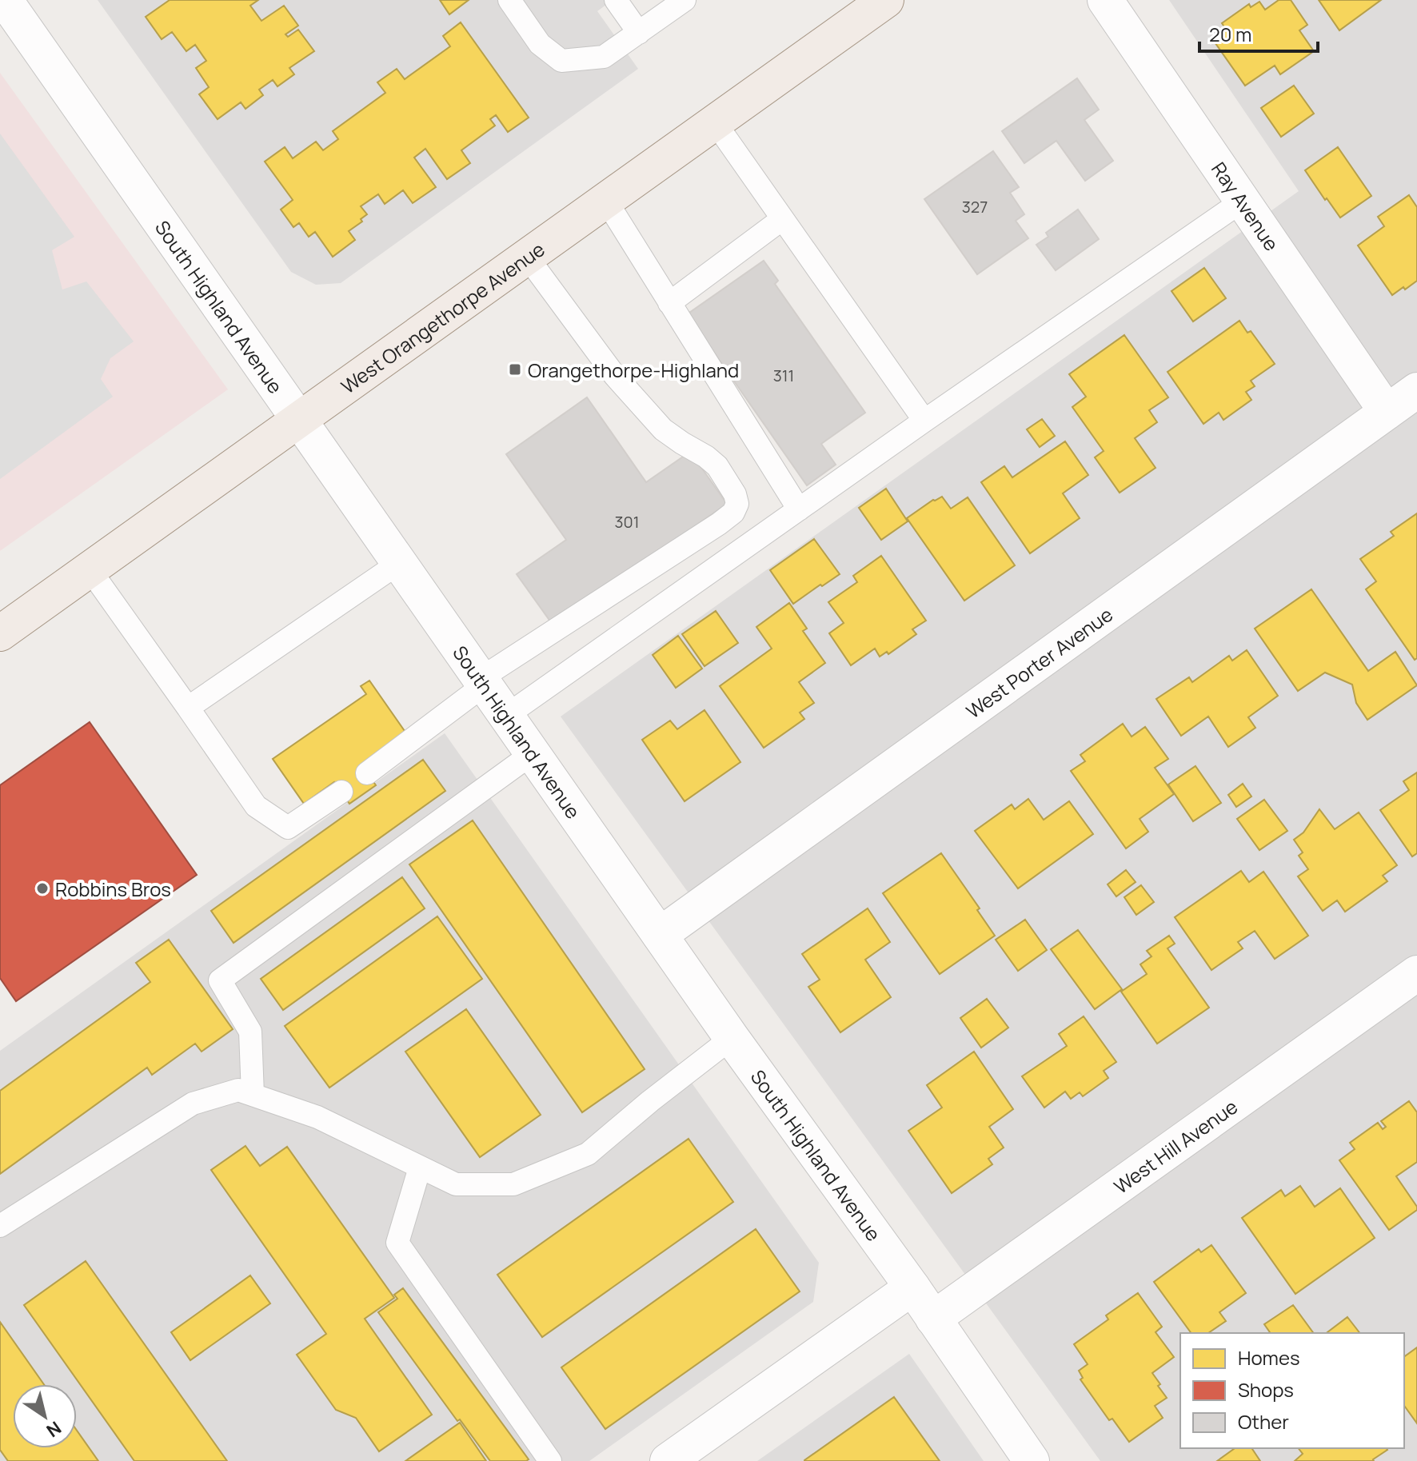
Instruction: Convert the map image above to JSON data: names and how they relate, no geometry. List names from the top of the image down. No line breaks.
{"streets":{"main road":["West Orangethorpe Avenue"],"street":["Ray Avenue","South Highland Avenue","West Porter Avenue","West Hill Avenue"]},"crossings":[["Ray Avenue","West Porter Avenue"],["South Highland Avenue","West Orangethorpe Avenue"],["South Highland Avenue","West Porter Avenue"],["South Highland Avenue","West Hill Avenue"]],"places":{"transit":["Orangethorpe-Highland"],"other":["Robbins Bros"]},"house_numbers":["327","311","301"],"legend":["Homes","Shops","Other"],"scale_bar":"20 m","north":"bottom right"}
